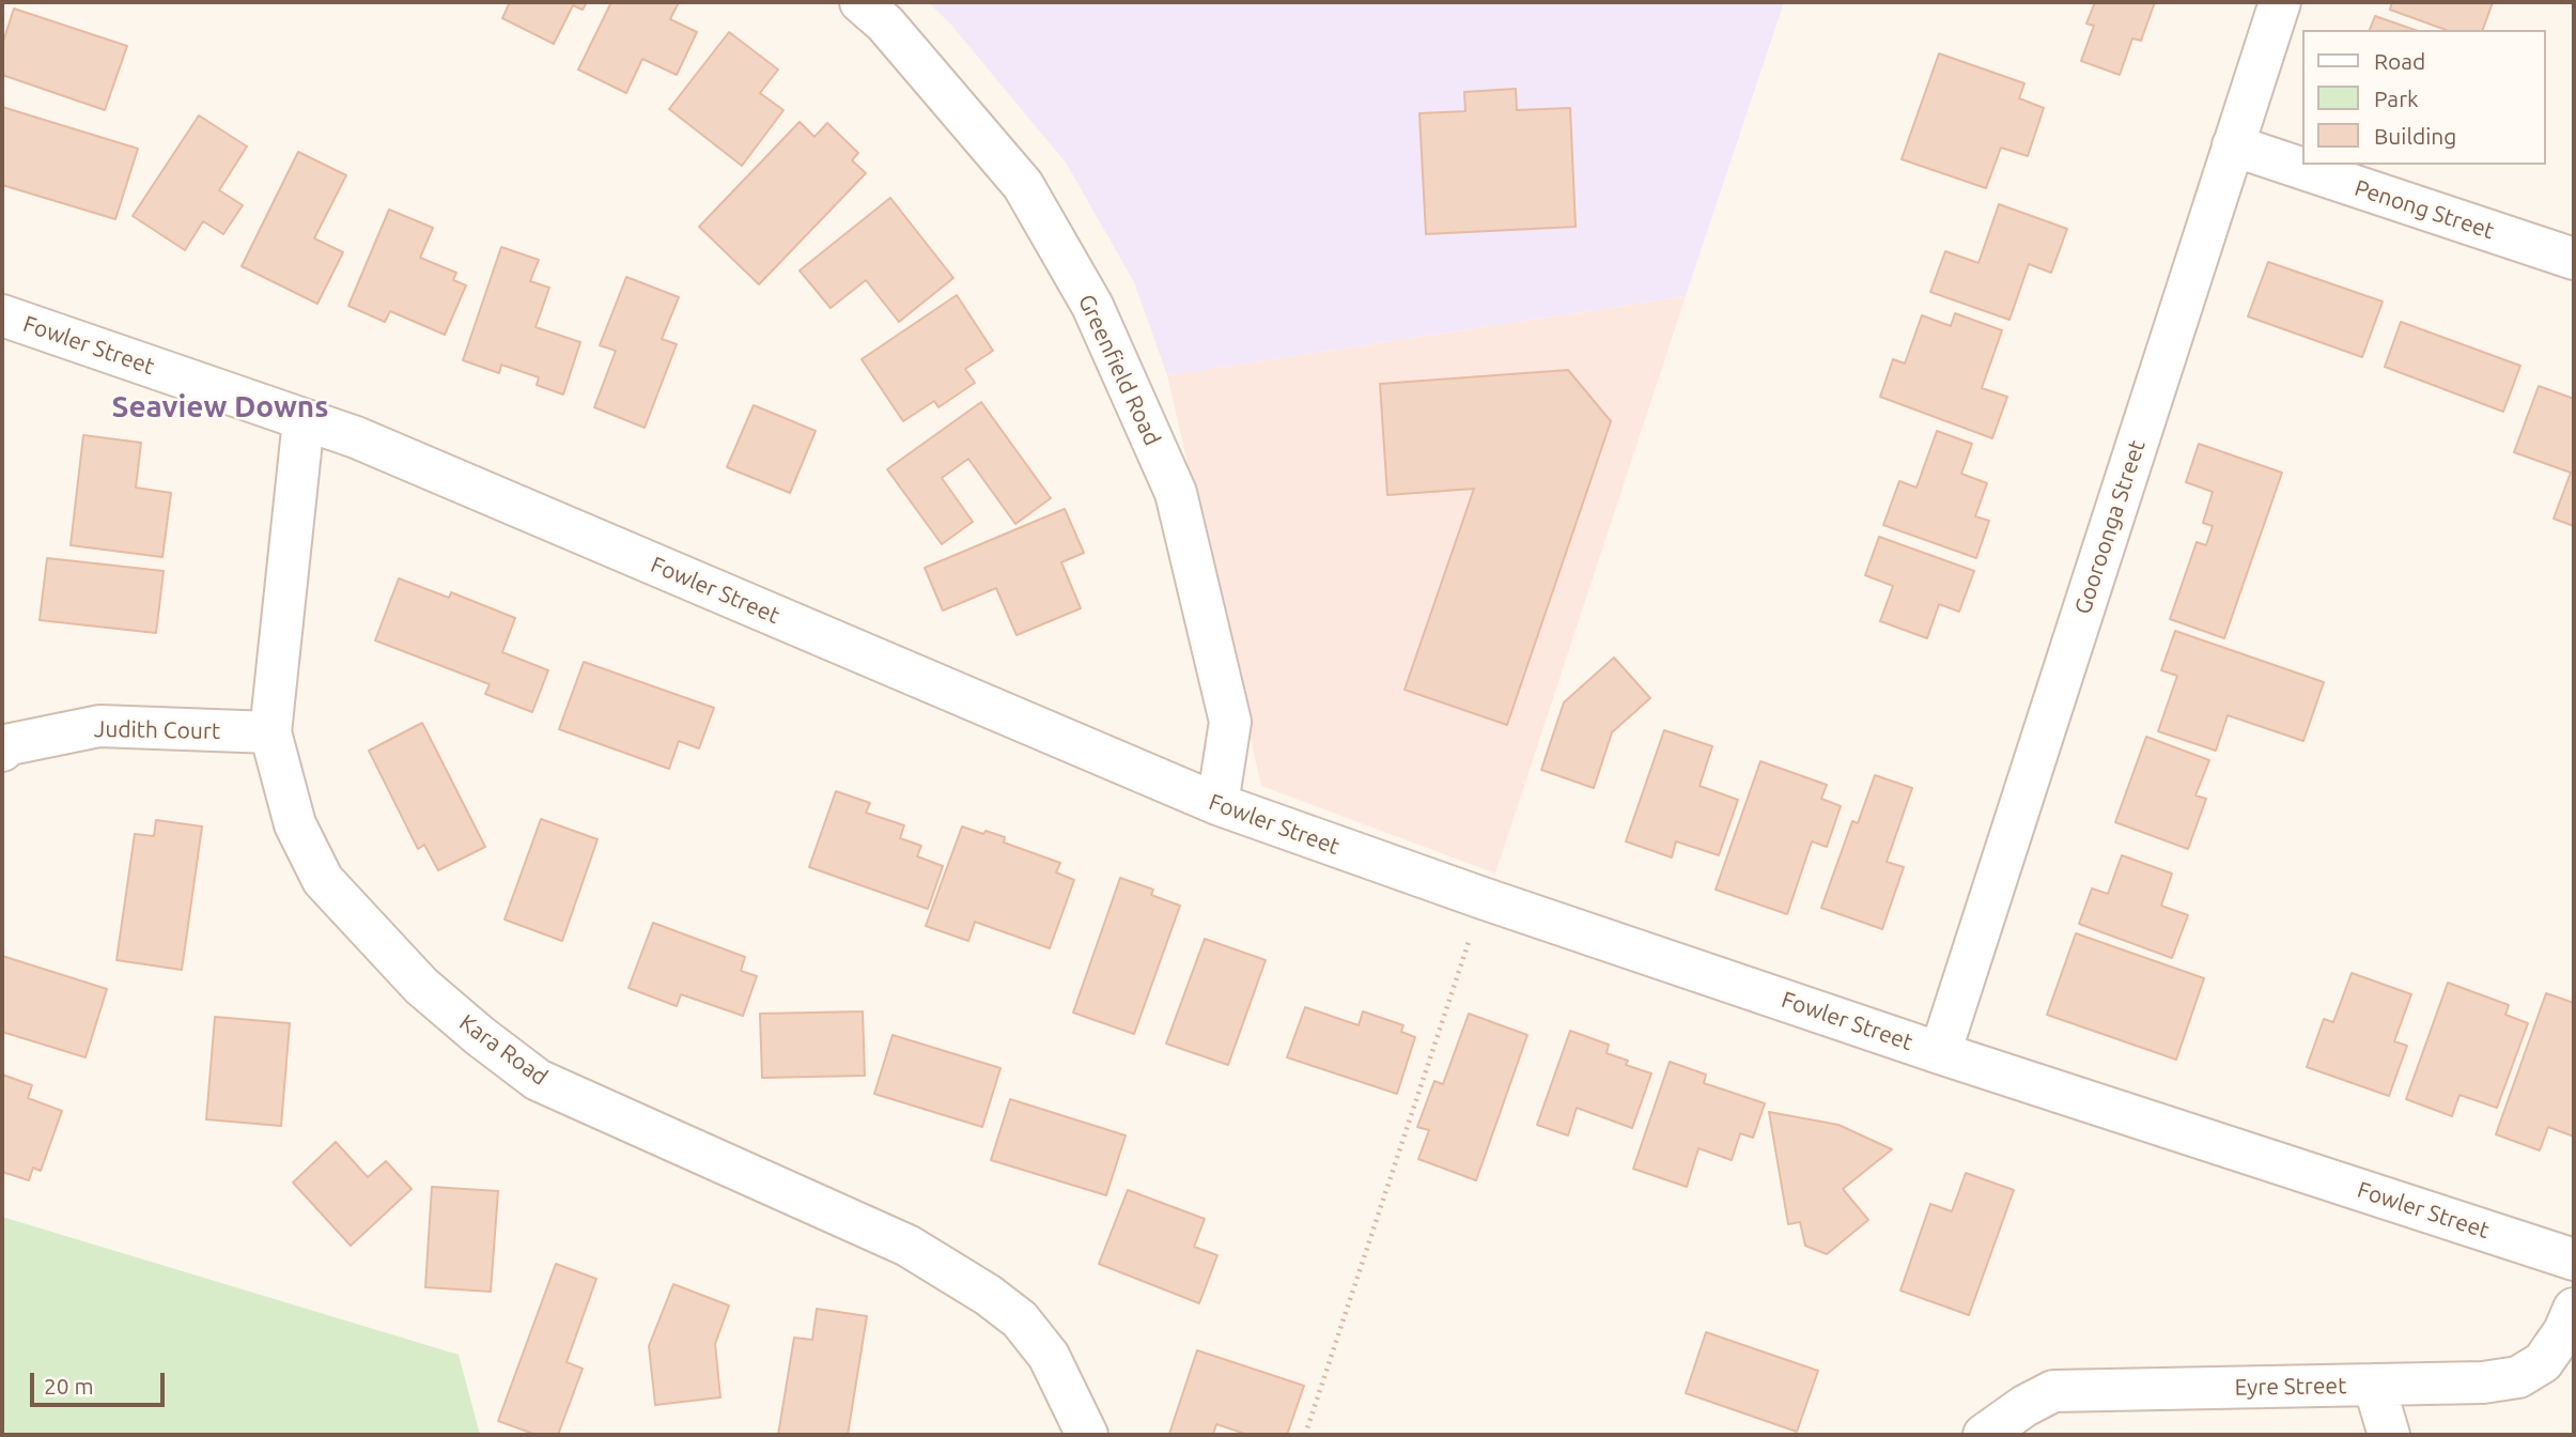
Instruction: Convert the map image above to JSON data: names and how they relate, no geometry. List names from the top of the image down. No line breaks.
{"streets":{"street":["Penong Street","Fowler Street","Greenfield Road","Gooroonga Street","Judith Court","Kara Road","Eyre Street"]},"crossings":[["Penong Street","Gooroonga Street"],["Fowler Street","Greenfield Road"],["Fowler Street","Gooroonga Street"],["Fowler Street","Kara Road"],["Judith Court","Kara Road"]],"districts":["Seaview Downs"],"legend":["Road","Park","Building"],"scale_bar":"20 m"}
